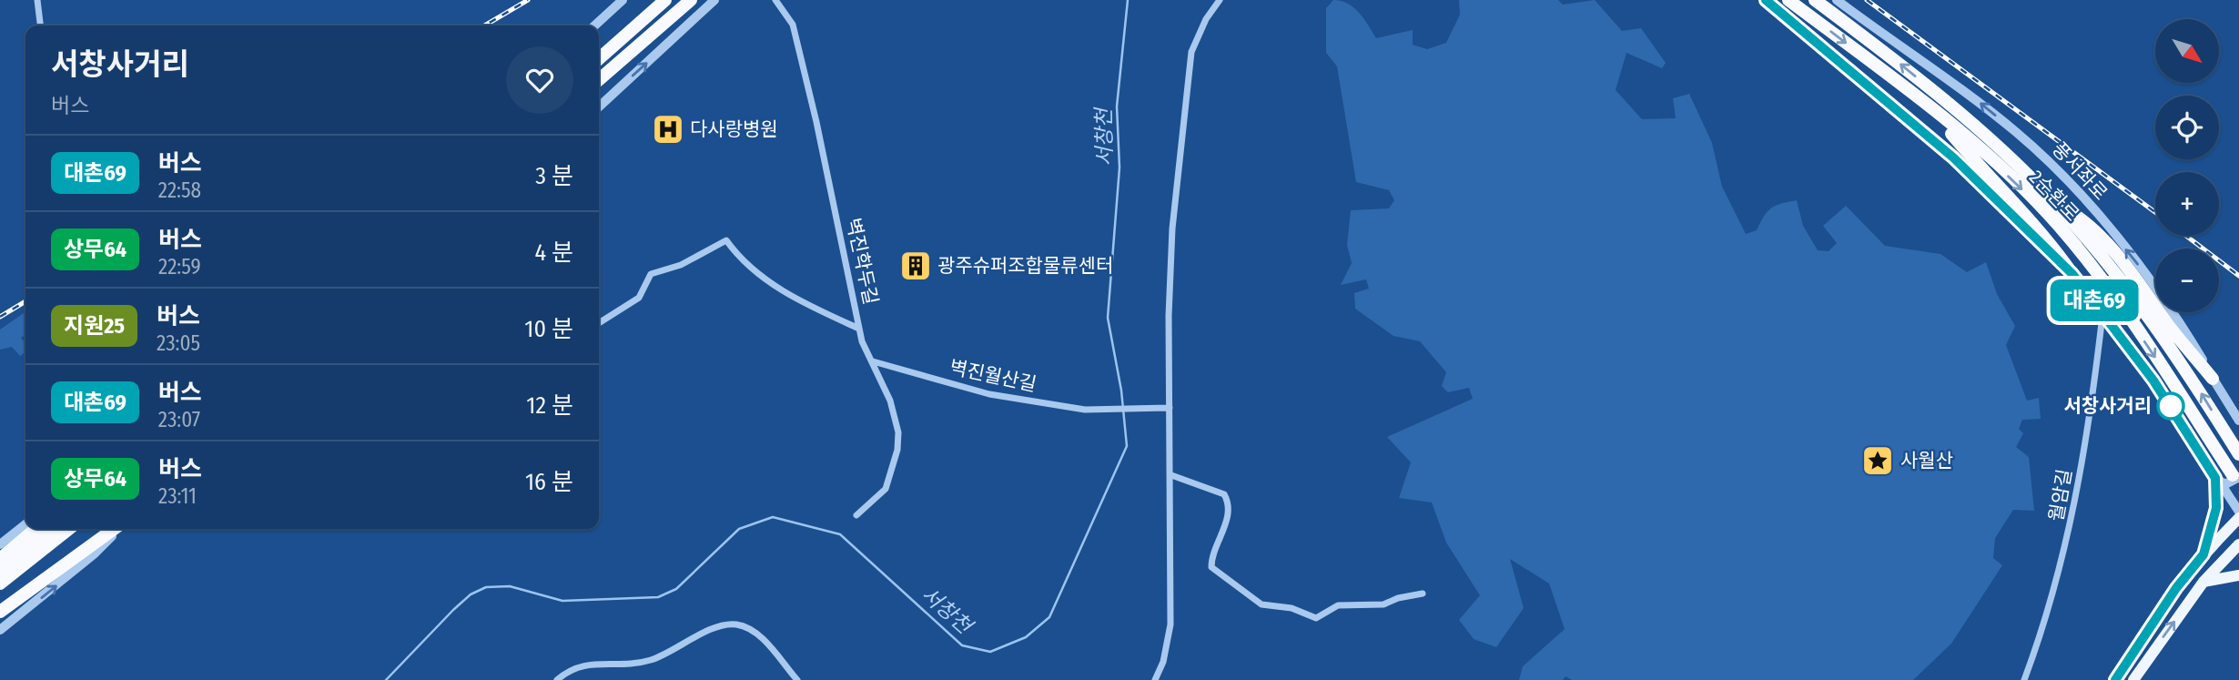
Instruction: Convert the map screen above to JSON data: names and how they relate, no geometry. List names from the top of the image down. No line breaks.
{"streets":{"highway":["2순환로"],"street":["풍서좌로","벽진학두길","벽진월산길","월암길"]},"crossings":[["벽진학두길","벽진월산길"]],"water":["서창천"],"places":{"hospital":["다사랑병원"],"building":["광주슈퍼조합물류센터"],"other":["서창사거리"],"place":["사월산"]},"lines":["bus line 대촌69"],"north":"bottom right","page":{"on_map":"대촌69","map_buttons":["+","−"],"heading":["서창사거리","버스"],"list":[{"mark":"대촌69","name":"버스","note":"22:58","value":"3 분"},{"mark":"상무64","name":"버스","note":"22:59","value":"4 분"},{"mark":"지원25","name":"버스","note":"23:05","value":"10 분"},{"mark":"대촌69","name":"버스","note":"23:07","value":"12 분"},{"mark":"상무64","name":"버스","note":"23:11","value":"16 분"}]}}
